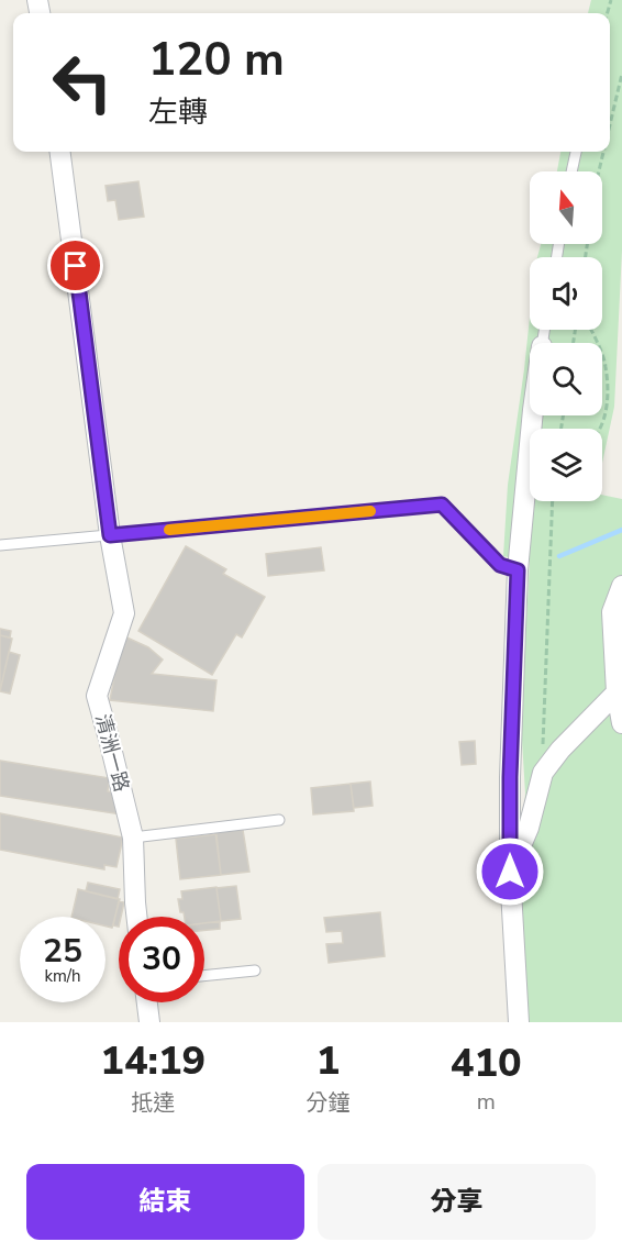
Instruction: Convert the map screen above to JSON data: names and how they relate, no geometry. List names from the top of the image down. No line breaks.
{"streets":{"street":["清洲一路"]},"north":"top","page":{"turn":["120 m","左轉"],"speed":"25 km/h","limit":"30","eta":["14:19","抵達","1","分鐘","410","m"],"buttons":["結束","分享"]}}
